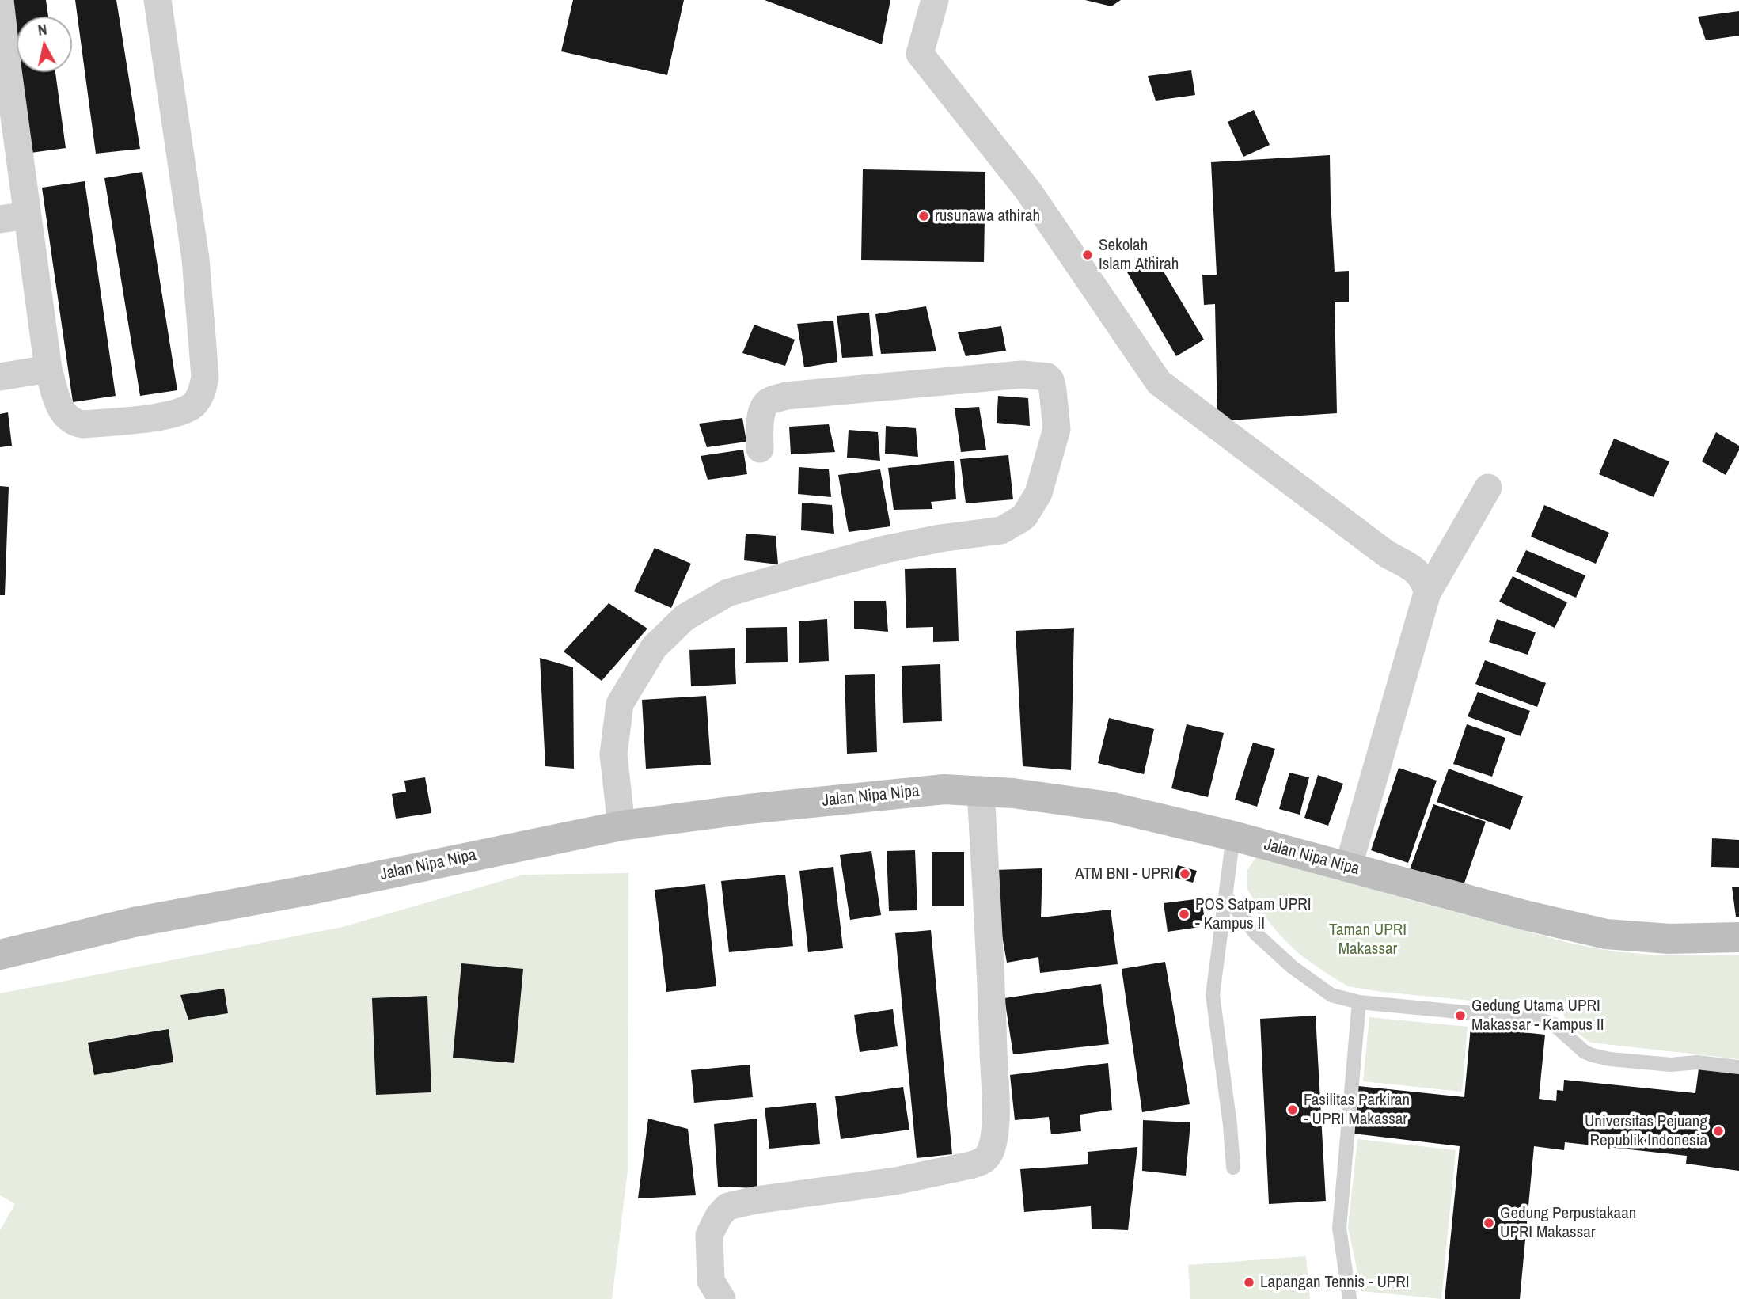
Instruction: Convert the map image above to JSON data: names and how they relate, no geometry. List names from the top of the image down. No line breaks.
{"streets":{"street":["Jalan Nipa Nipa"]},"parks":["Taman UPRI Makassar"],"places":["rusunawa athirah","Sekolah Islam Athirah","ATM BNI - UPRI","POS Satpam UPRI - Kampus II","Gedung Utama UPRI Makassar - Kampus II","Fasilitas Parkiran - UPRI Makassar","Universitas Pejuang Republik Indonesia","Gedung Perpustakaan UPRI Makassar","Lapangan Tennis - UPRI"],"north":"top"}
